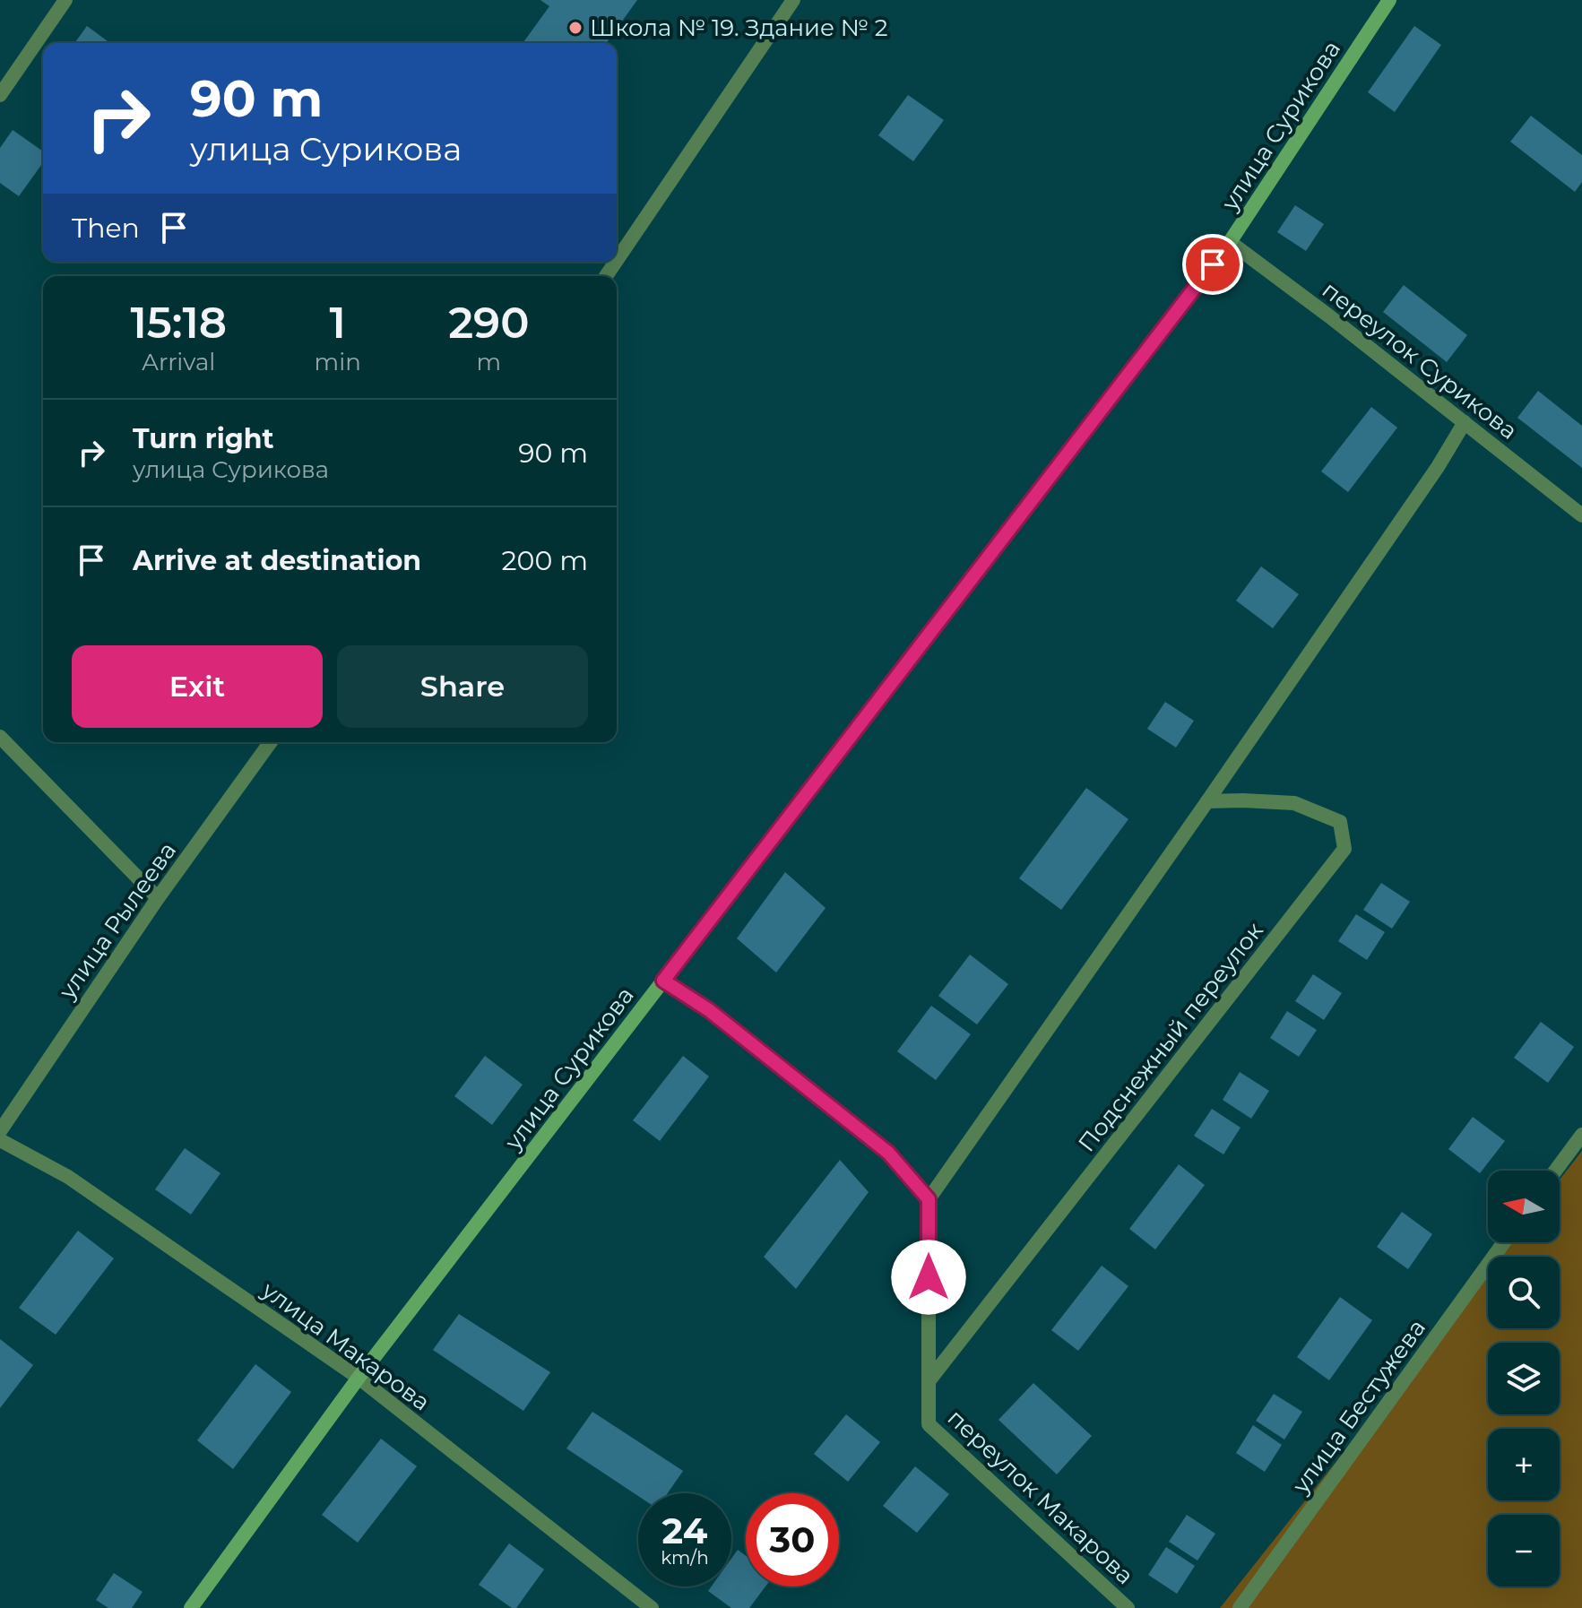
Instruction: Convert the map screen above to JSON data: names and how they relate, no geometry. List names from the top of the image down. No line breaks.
{"streets":{"main road":["улица Сурикова"],"street":["переулок Сурикова","улица Рылеева","Подснежный переулок","улица Макарова","улица Бестужева","переулок Макарова"]},"crossings":[["улица Сурикова","переулок Сурикова"],["улица Сурикова","улица Макарова"],["Подснежный переулок","переулок Макарова"]],"places":["Школа № 19. Здание № 2"],"north":"left","page":{"turn":["90 m","улица Сурикова"],"then":"Then","eta":["15:18","Arrival","1","min","290","m"],"list":[{"name":"Turn right","note":"улица Сурикова","value":"90 m"},{"name":"Arrive at destination","value":"200 m"}],"buttons":["Exit","Share"],"map_buttons":["+","−"],"speed":"24 km/h","limit":"30"}}
